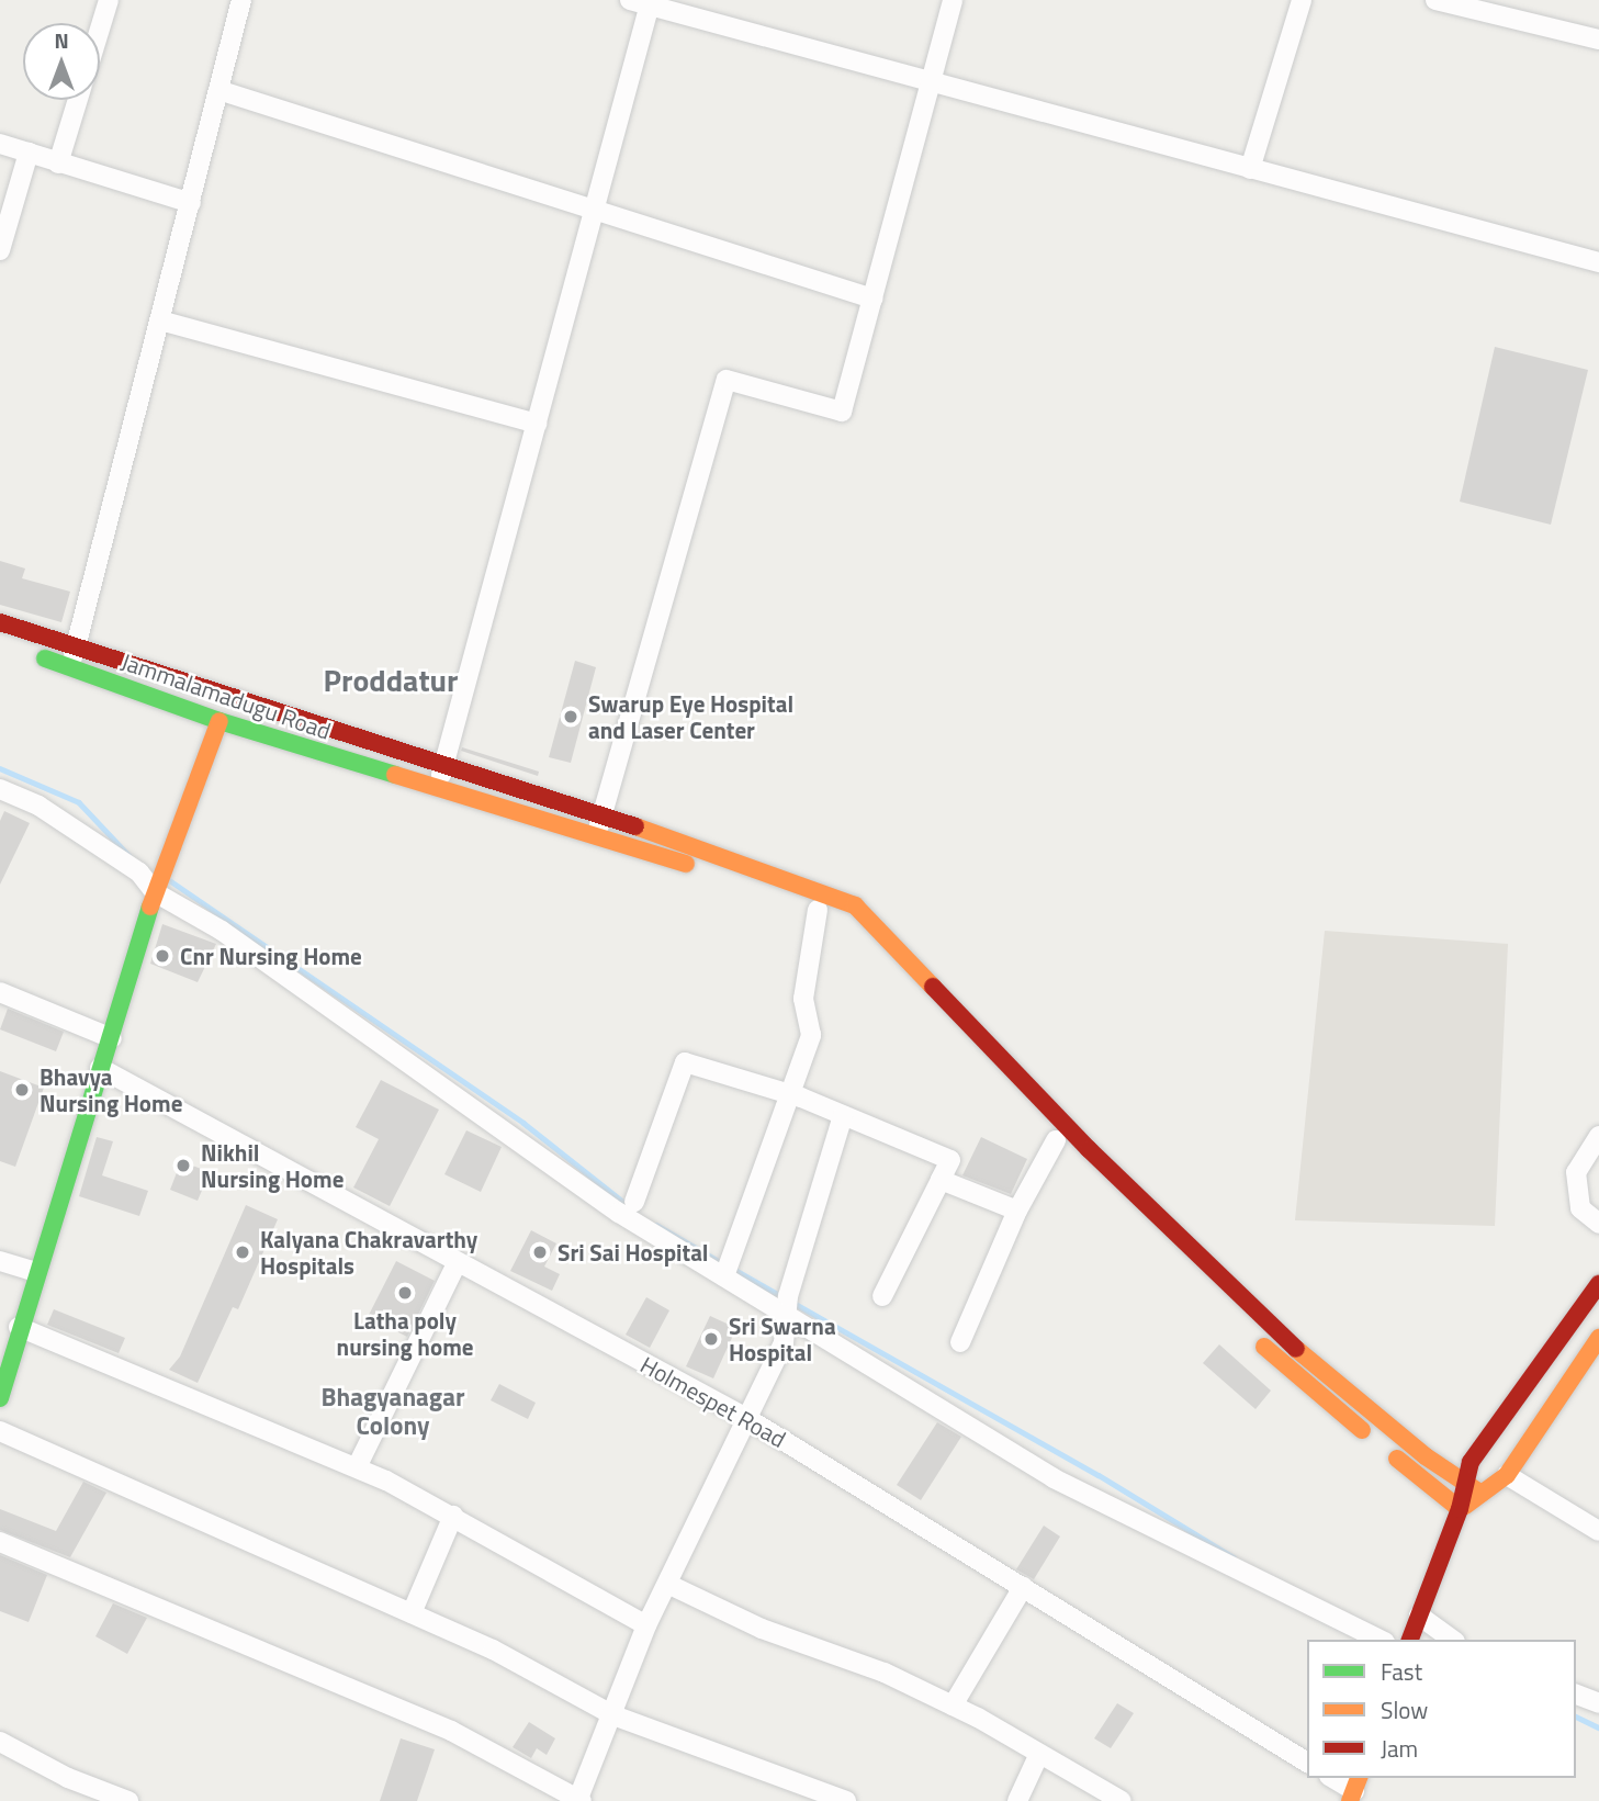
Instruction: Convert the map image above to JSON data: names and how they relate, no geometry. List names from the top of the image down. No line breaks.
{"streets":{"main road":["Jammalamadugu Road"],"street":["Holmespet Road"]},"districts":["Proddatur","Bhagyanagar Colony"],"places":["Swarup Eye Hospital and Laser Center","Cnr Nursing Home","Bhavya Nursing Home","Nikhil Nursing Home","Kalyana Chakravarthy Hospitals","Sri Sai Hospital","Latha poly nursing home","Sri Swarna Hospital"],"legend":["Fast","Slow","Jam"],"north":"top"}
